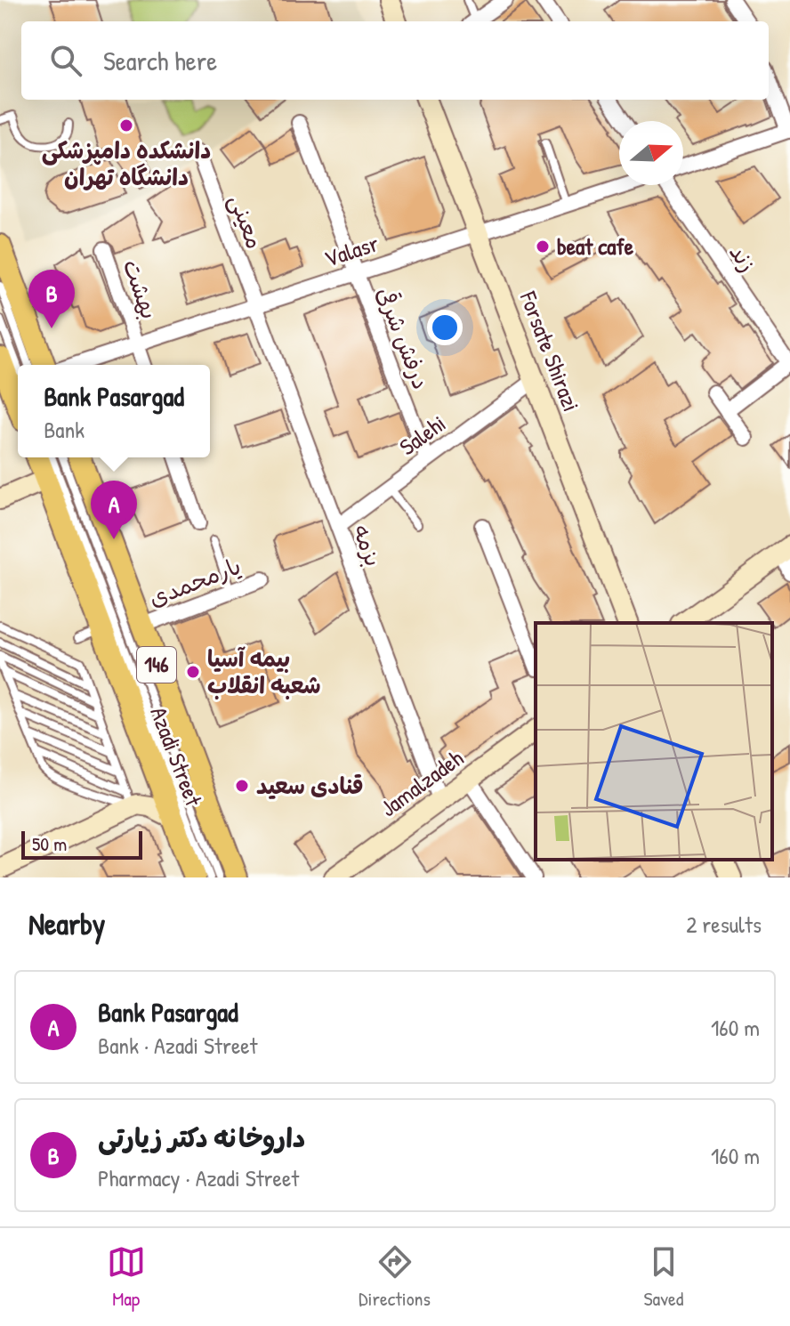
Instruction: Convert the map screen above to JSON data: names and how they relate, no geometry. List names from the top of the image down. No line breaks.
{"streets":{"main road":["146","Azadi Street"],"street":["معینی","Valasr","زند","بهشت","درفش شرقی","Forsate Shirazi","Salehi","بزمه","یارمحمدی","Jamalzadeh"]},"crossings":[["معینی","Valasr"],["معینی","بزمه"],["Valasr","بهشت"],["Valasr","درفش شرقی"],["Valasr","Forsate Shirazi"],["Valasr","بزمه"],["درفش شرقی","Salehi"],["Forsate Shirazi","Salehi"],["Salehi","بزمه"],["بزمه","Jamalzadeh"],["یارمحمدی","Azadi Street"]],"places":["دانشکده دامپزشکی دانشگاه تهران","beat cafe","بیمه آسیا شعبه انقلاب","قنادی سعید"],"scale_bar":"50 m","north":"right","page":{"search":"Search here","pins":["B","A"],"popup":["Bank Pasargad","Bank"],"scale":"50 m","heading":["Nearby","2 results"],"list":[{"mark":"A","name":"Bank Pasargad","note":"Bank · Azadi Street","value":"160 m"},{"mark":"B","name":"داروخانه دکتر زیارتی","note":"Pharmacy · Azadi Street","value":"160 m"}],"nav":["Map","Directions","Saved"]}}
